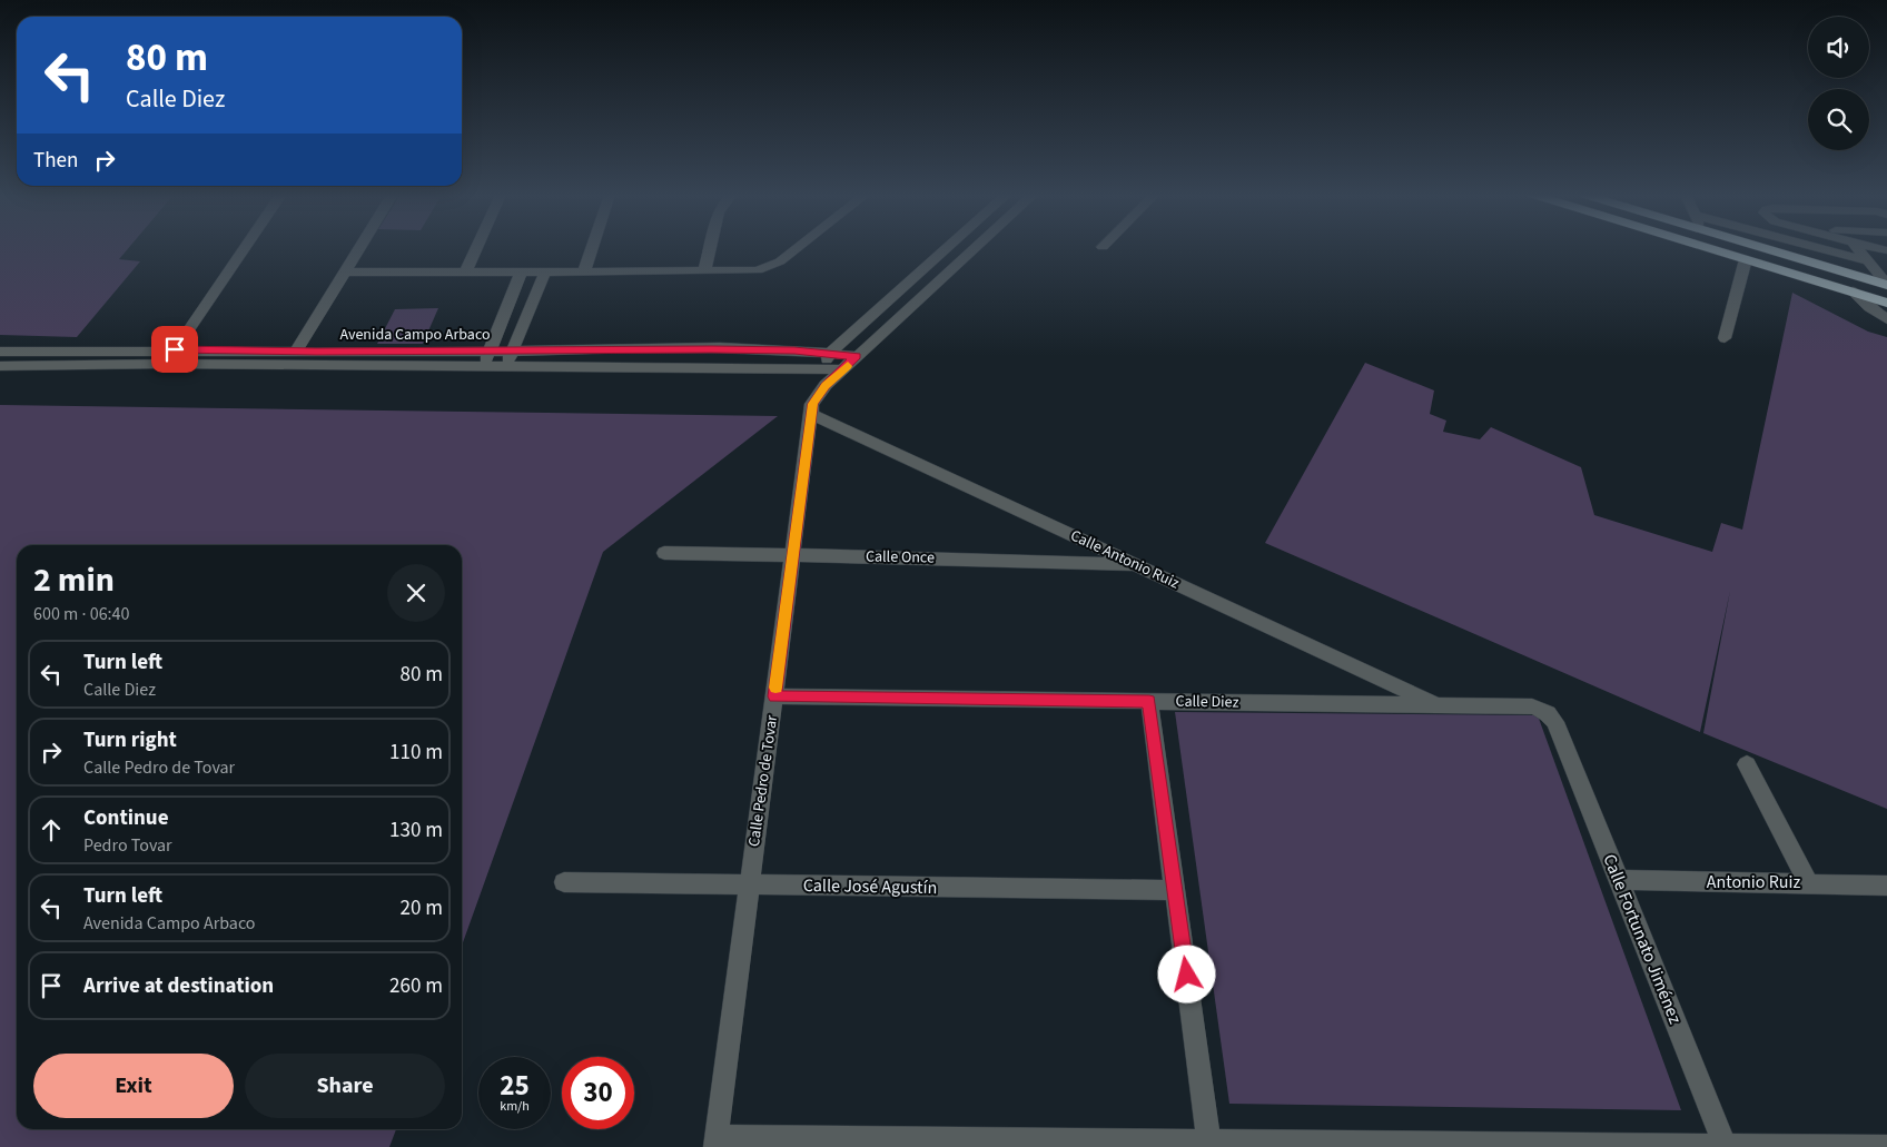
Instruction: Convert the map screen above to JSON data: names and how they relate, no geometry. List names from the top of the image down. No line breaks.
{"streets":{"street":["Avenida Campo Arbaco","Calle Once","Calle Antonio Ruiz","Calle Diez","Calle Pedro de Tovar","Antonio Ruiz","Calle José Agustín","Calle Fortunato Jiménez"]},"crossings":[["Avenida Campo Arbaco","Calle Pedro de Tovar"],["Calle Once","Calle Antonio Ruiz"],["Calle Once","Calle Pedro de Tovar"],["Calle Antonio Ruiz","Calle Diez"],["Calle Antonio Ruiz","Calle Pedro de Tovar"],["Calle Diez","Calle Pedro de Tovar"],["Calle Diez","Calle Fortunato Jiménez"],["Calle Pedro de Tovar","Calle José Agustín"],["Antonio Ruiz","Calle Fortunato Jiménez"]],"page":{"turn":["80 m","Calle Diez"],"then":"Then","heading":["2 min","600 m · 06:40"],"list":[{"name":"Turn left","note":"Calle Diez","value":"80 m"},{"name":"Turn right","note":"Calle Pedro de Tovar","value":"110 m"},{"name":"Continue","note":"Pedro Tovar","value":"130 m"},{"name":"Turn left","note":"Avenida Campo Arbaco","value":"20 m"},{"name":"Arrive at destination","value":"260 m"}],"buttons":["Exit","Share"],"speed":"25 km/h","limit":"30"}}
